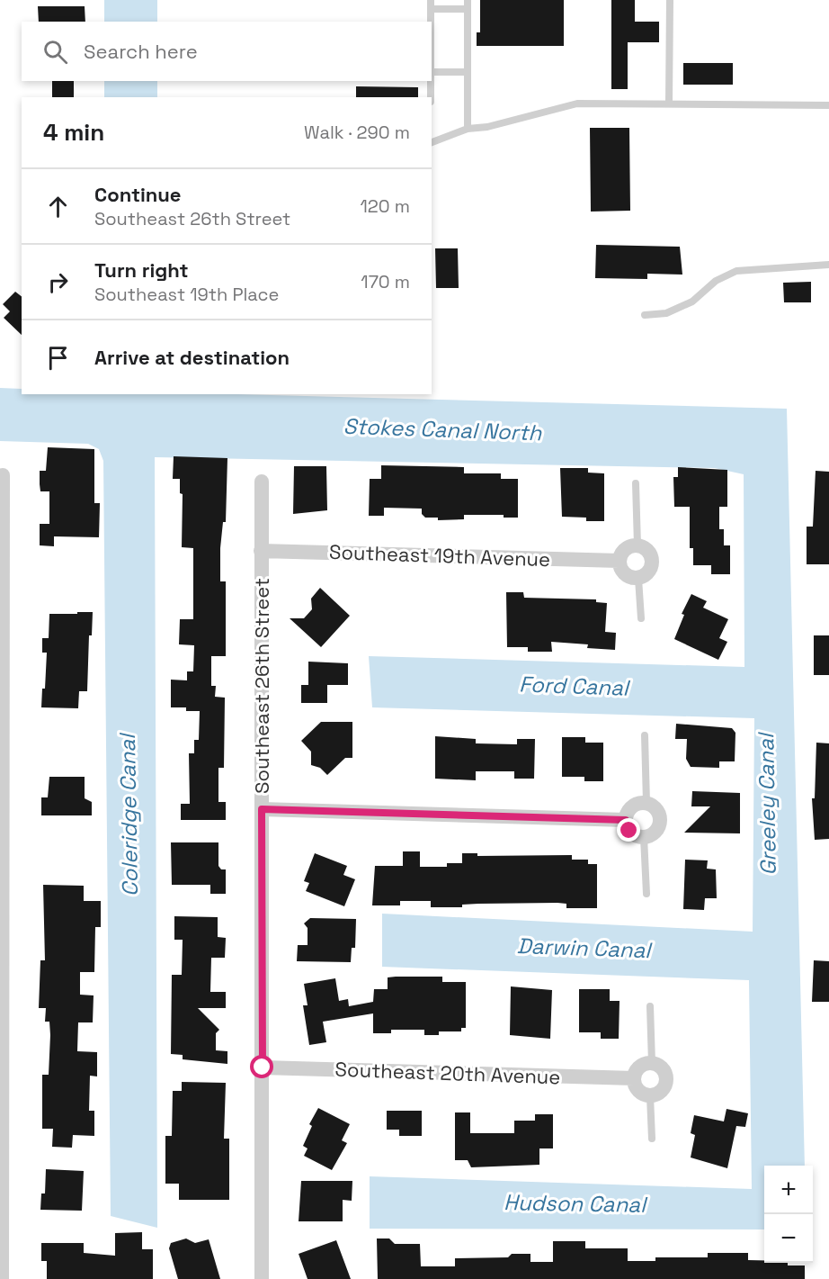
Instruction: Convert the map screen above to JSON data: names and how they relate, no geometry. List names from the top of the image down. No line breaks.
{"streets":{"street":["Southeast 19th Avenue","Southeast 26th Street","Southeast 20th Avenue"]},"crossings":[["Southeast 19th Avenue","Southeast 26th Street"],["Southeast 26th Street","Southeast 20th Avenue"]],"water":["Stokes Canal North","Ford Canal","Greeley Canal","Coleridge Canal","Darwin Canal","Hudson Canal"],"page":{"search":"Search here","heading":["4 min","Walk · 290 m"],"list":[["Continue","Southeast 26th Street","120 m"],["Turn right","Southeast 19th Place","170 m"],"Arrive at destination"],"map_buttons":["+","−"]}}
